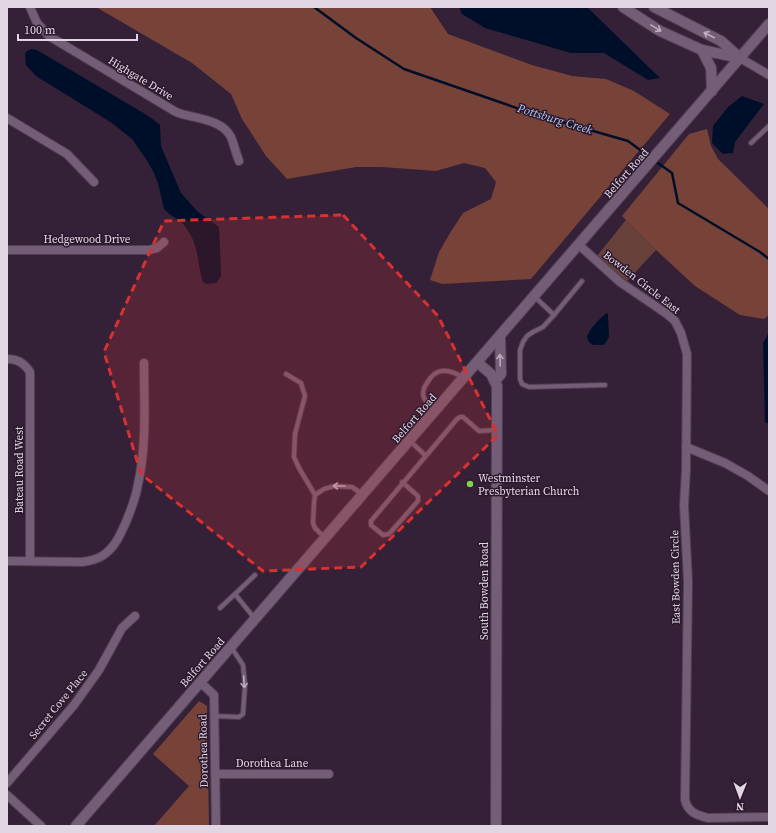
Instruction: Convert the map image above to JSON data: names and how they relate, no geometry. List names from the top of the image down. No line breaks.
{"streets":{"main road":["Belfort Road","South Bowden Road"],"street":["Highgate Drive","Hedgewood Drive","Bowden Circle East","Bateau Road West","East Bowden Circle","Secret Cove Place","Dorothea Road","Dorothea Lane"]},"crossings":[["Belfort Road","Bowden Circle East"],["Belfort Road","Dorothea Road"],["Bowden Circle East","East Bowden Circle"],["Dorothea Road","Dorothea Lane"]],"water":["Pottsburg Creek"],"places":["Westminster Presbyterian Church"],"scale_bar":"100 m","north":"bottom"}
